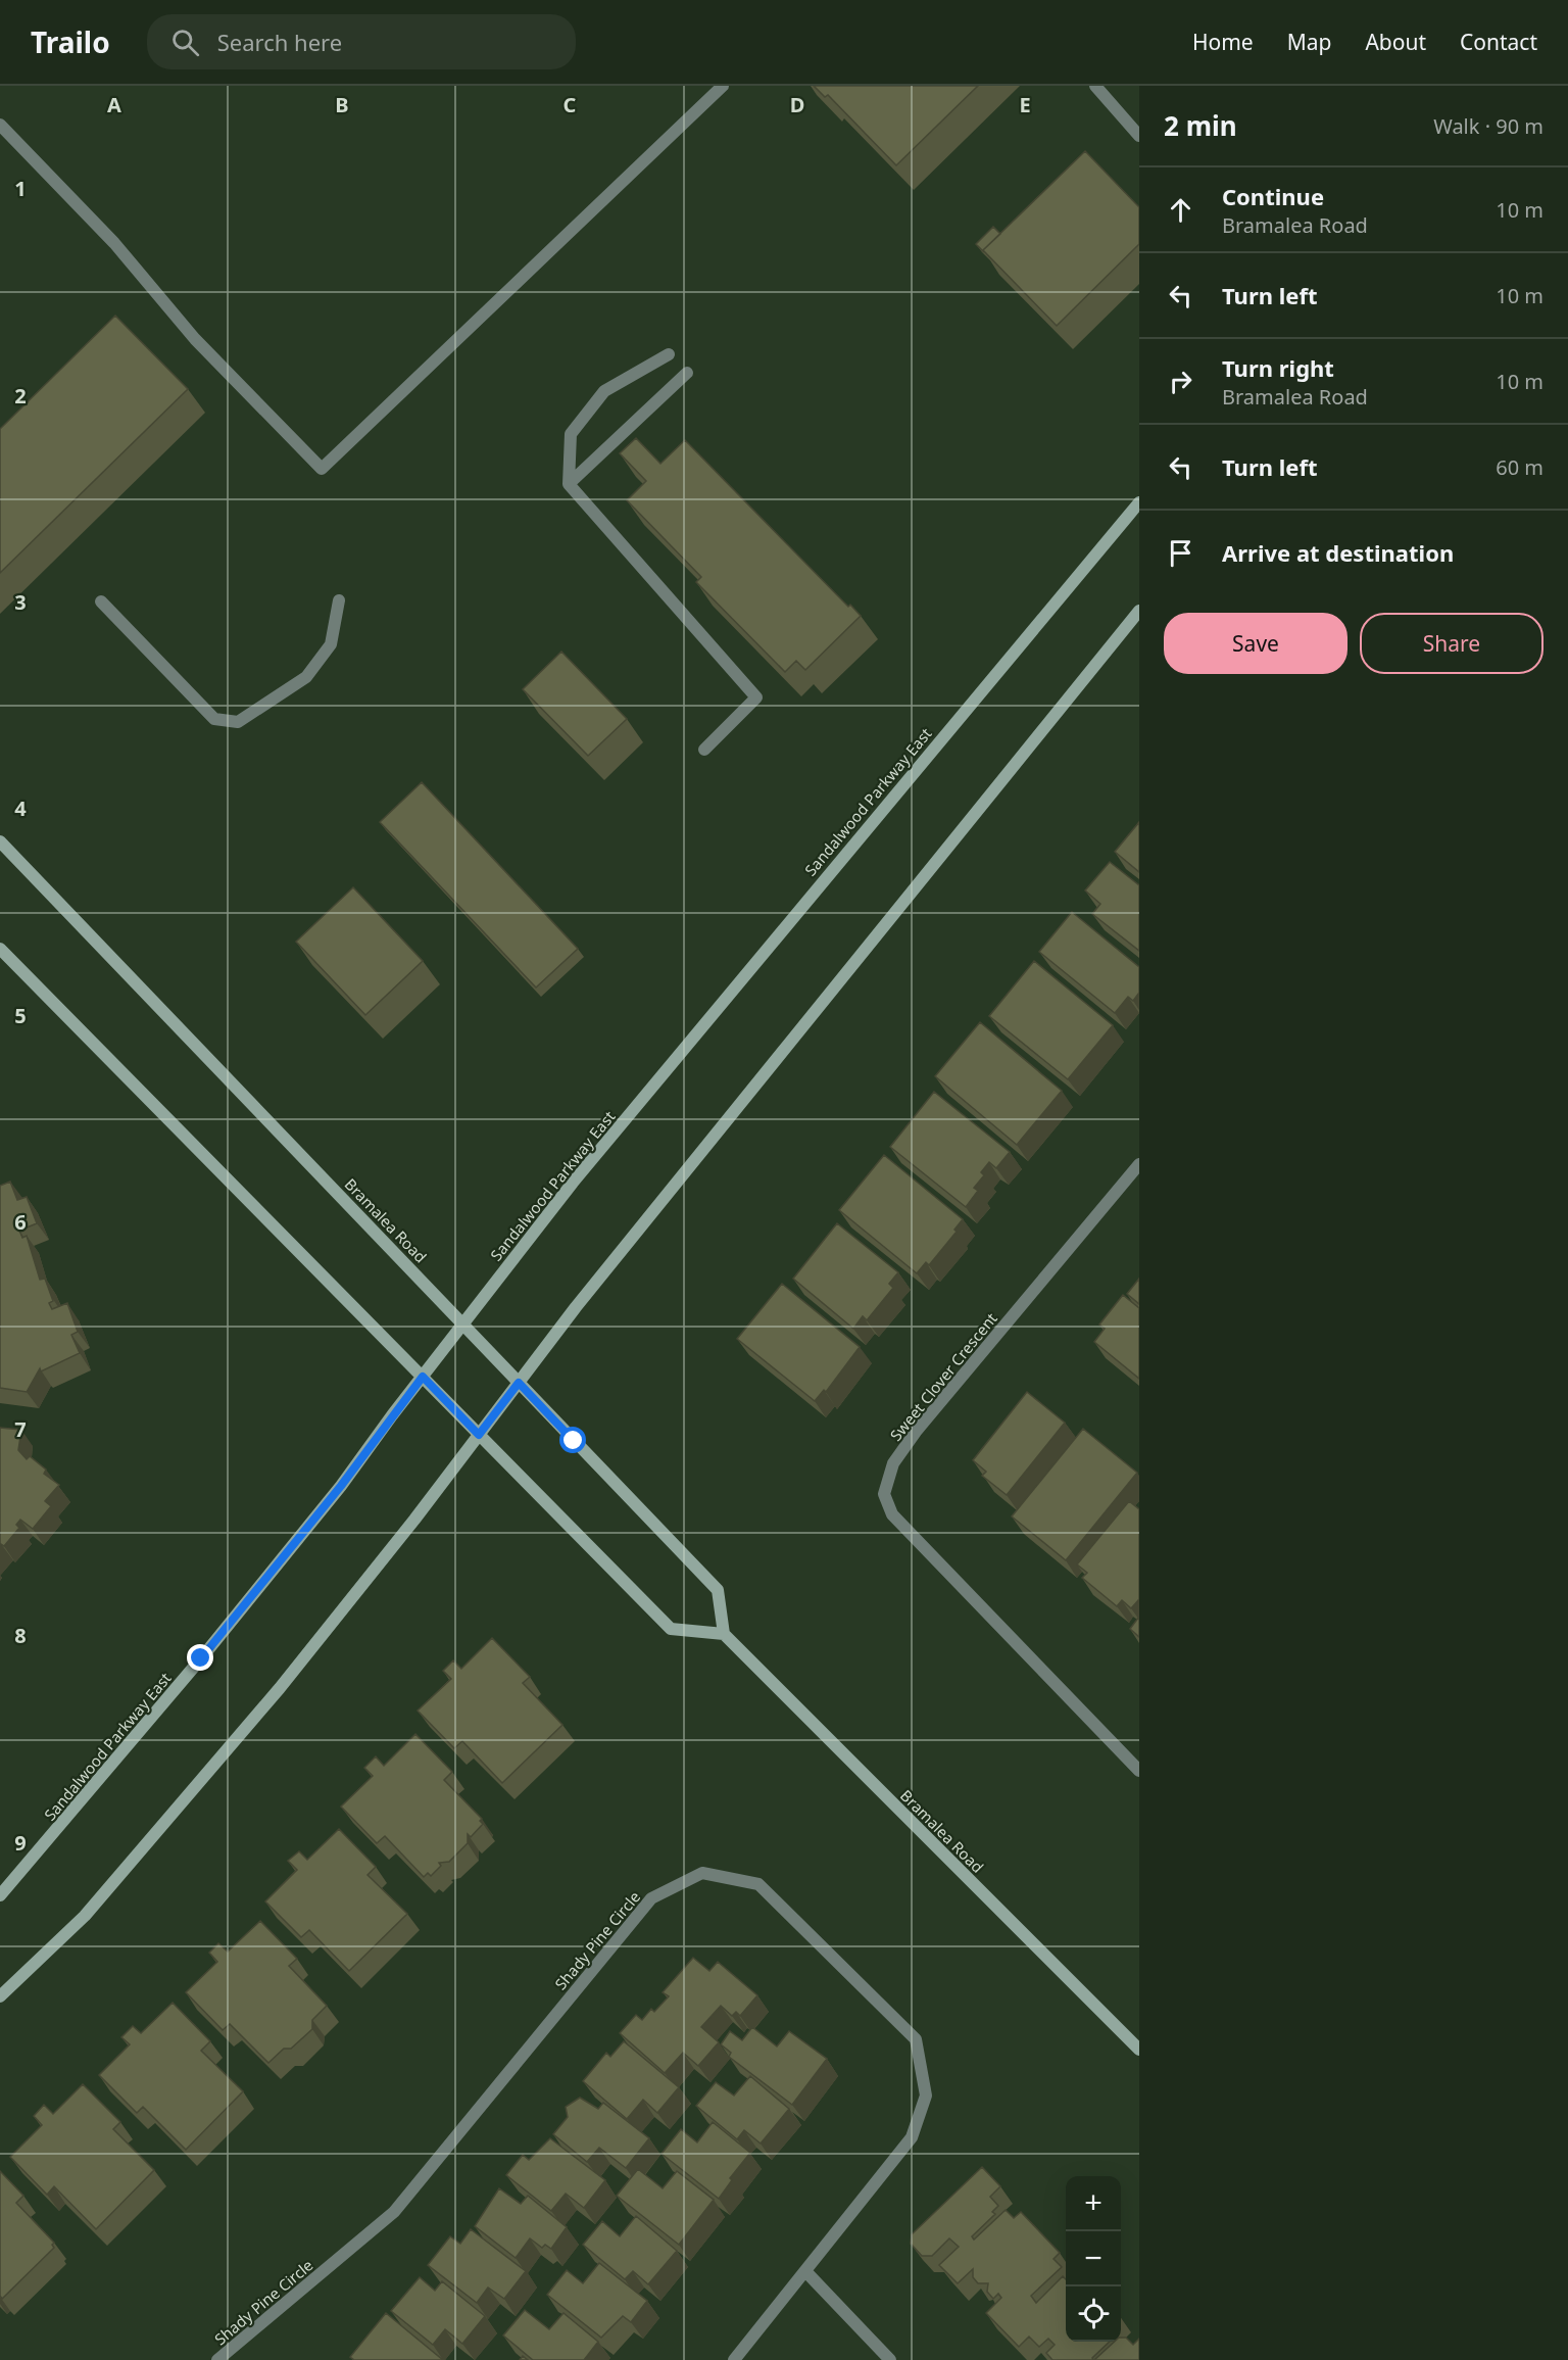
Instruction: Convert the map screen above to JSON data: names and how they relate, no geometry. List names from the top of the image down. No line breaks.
{"streets":{"main road":["Sandalwood Parkway East","Bramalea Road"],"street":["Sweet Clover Crescent","Shady Pine Circle"]},"crossings":[["Sandalwood Parkway East","Bramalea Road"]],"page":{"header":"Trailo","search":"Search here","nav":["Home","Map","About","Contact"],"heading":["2 min","Walk · 90 m"],"list":[["Continue","Bramalea Road","10 m"],["Turn left","10 m"],["Turn right","Bramalea Road","10 m"],["Turn left","60 m"],"Arrive at destination"],"buttons":["Save","Share"],"map_buttons":["+","−"]},"grid":{"columns":["A","B","C","D","E"],"rows":["1","2","3","4","5","6","7","8","9"]}}
